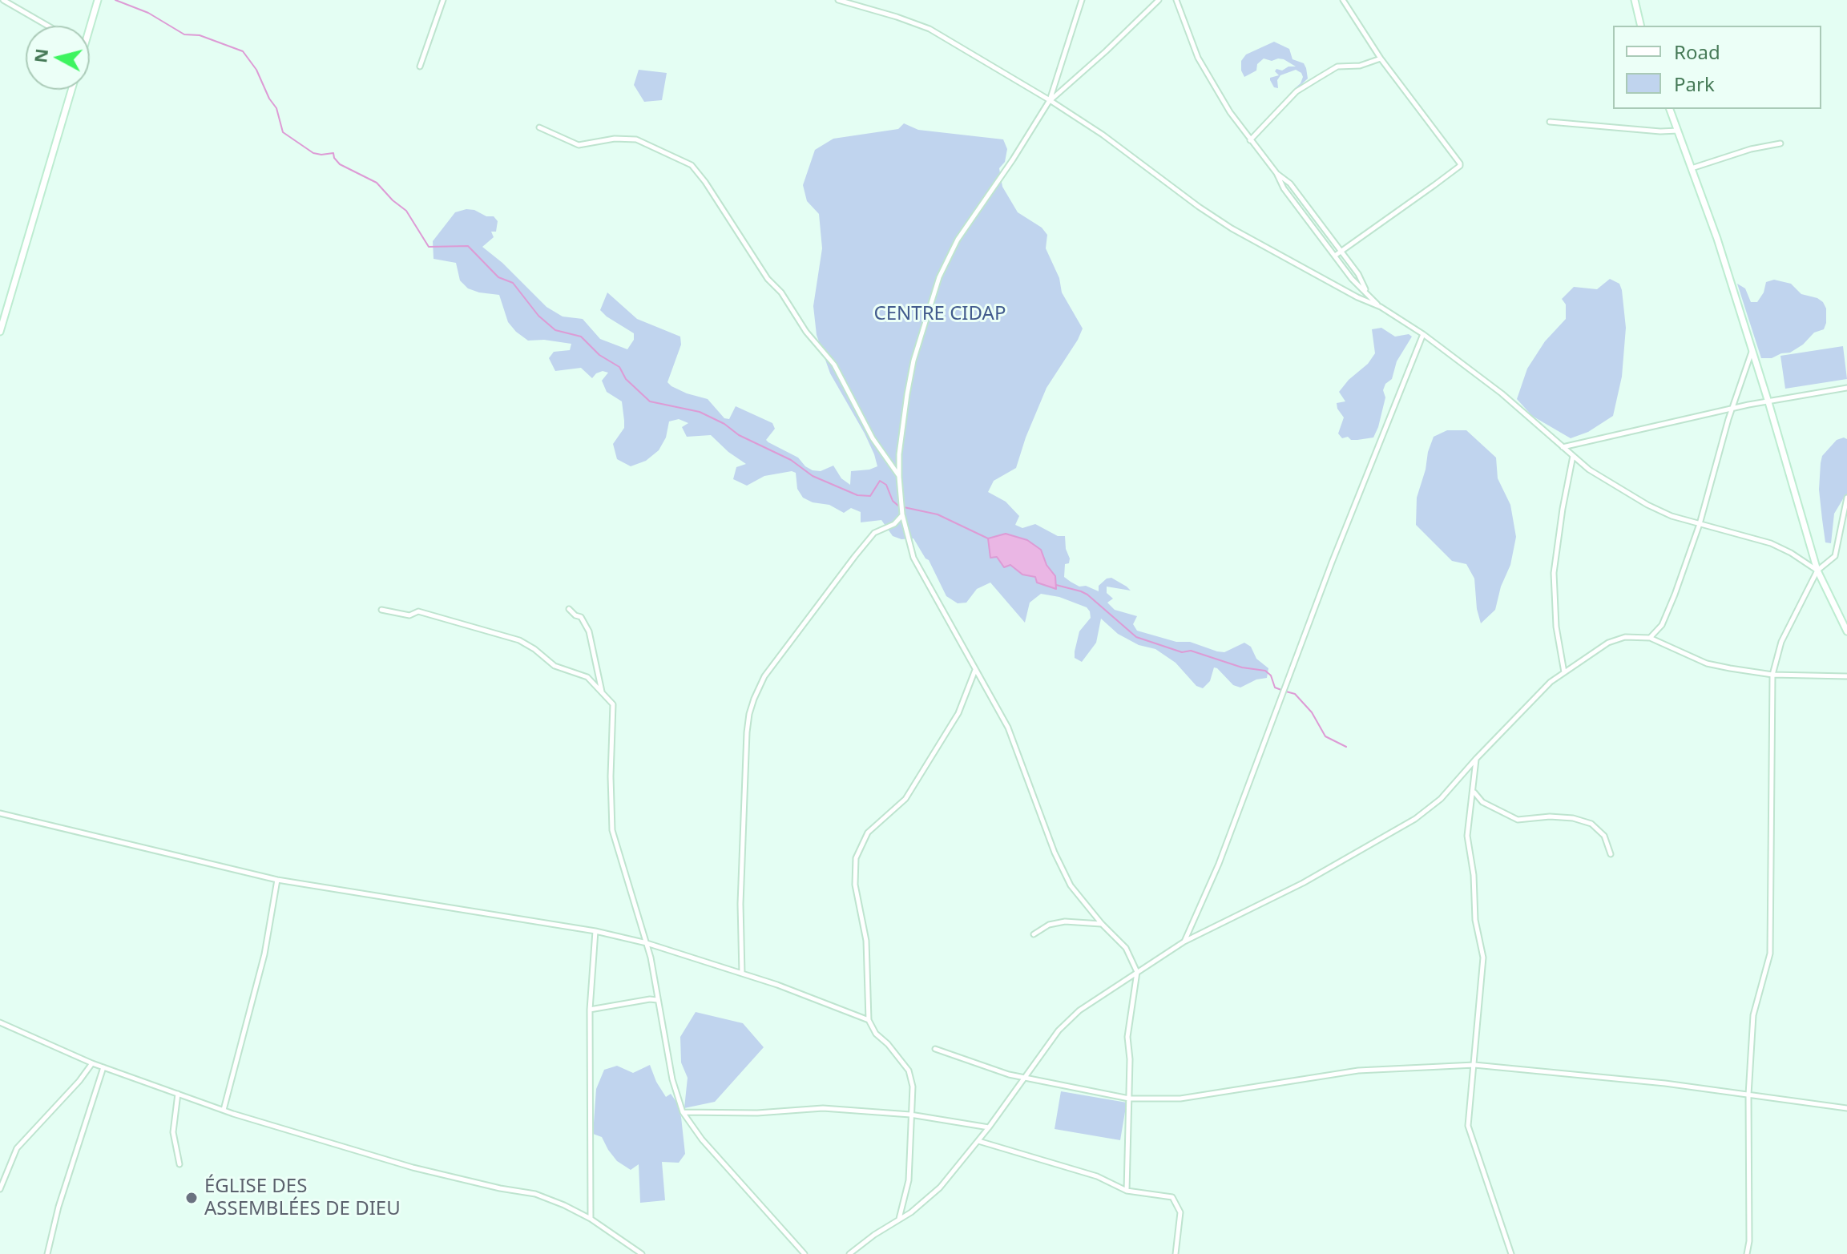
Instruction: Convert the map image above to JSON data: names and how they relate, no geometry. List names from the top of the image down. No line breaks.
{"parks":["CENTRE CIDAP"],"places":["ÉGLISE DES ASSEMBLÉES DE DIEU"],"legend":["Road","Park"],"north":"left"}
